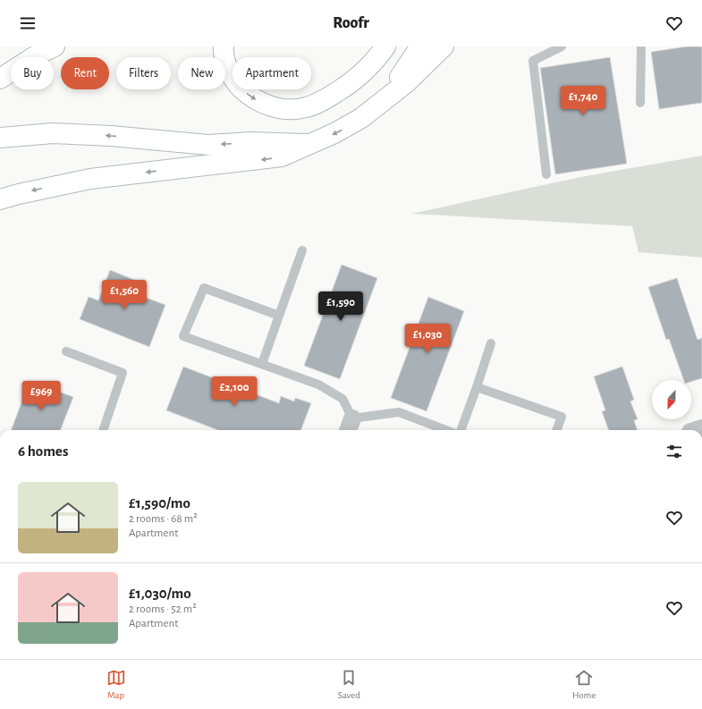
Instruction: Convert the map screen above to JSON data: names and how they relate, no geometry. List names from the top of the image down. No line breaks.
{"north":"bottom","page":{"header":"Roofr","chip":["Buy","Rent","Filters","New","Apartment"],"price":["£1,740","£1,560","£1,590","£1,030","£2,100","£969"],"heading":"6 homes","list":[{"name":"£1,590/mo","note":"2 rooms · 68 m² · Apartment"},{"name":"£1,030/mo","note":"2 rooms · 52 m² · Apartment"}],"tabs":["Map","Saved","Home"]}}
